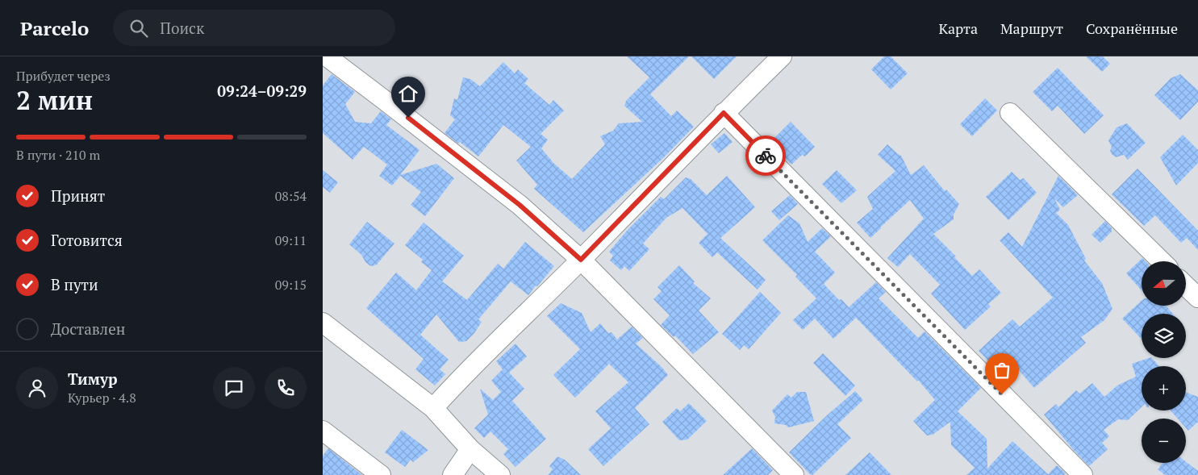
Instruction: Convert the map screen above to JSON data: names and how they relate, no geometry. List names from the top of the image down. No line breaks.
{"north":"left","page":{"header":"Parcelo","search":"Поиск","nav":["Карта","Маршрут","Сохранённые"],"heading":["2 мин","Прибудет через","09:24–09:29"],"panel":["Тимур","Курьер · 4.8"],"bar":"В пути · 210 m","list":[["Принят","08:54"],["Готовится","09:11"],["В пути","09:15"],"Доставлен"],"map_buttons":["+","−"]}}
